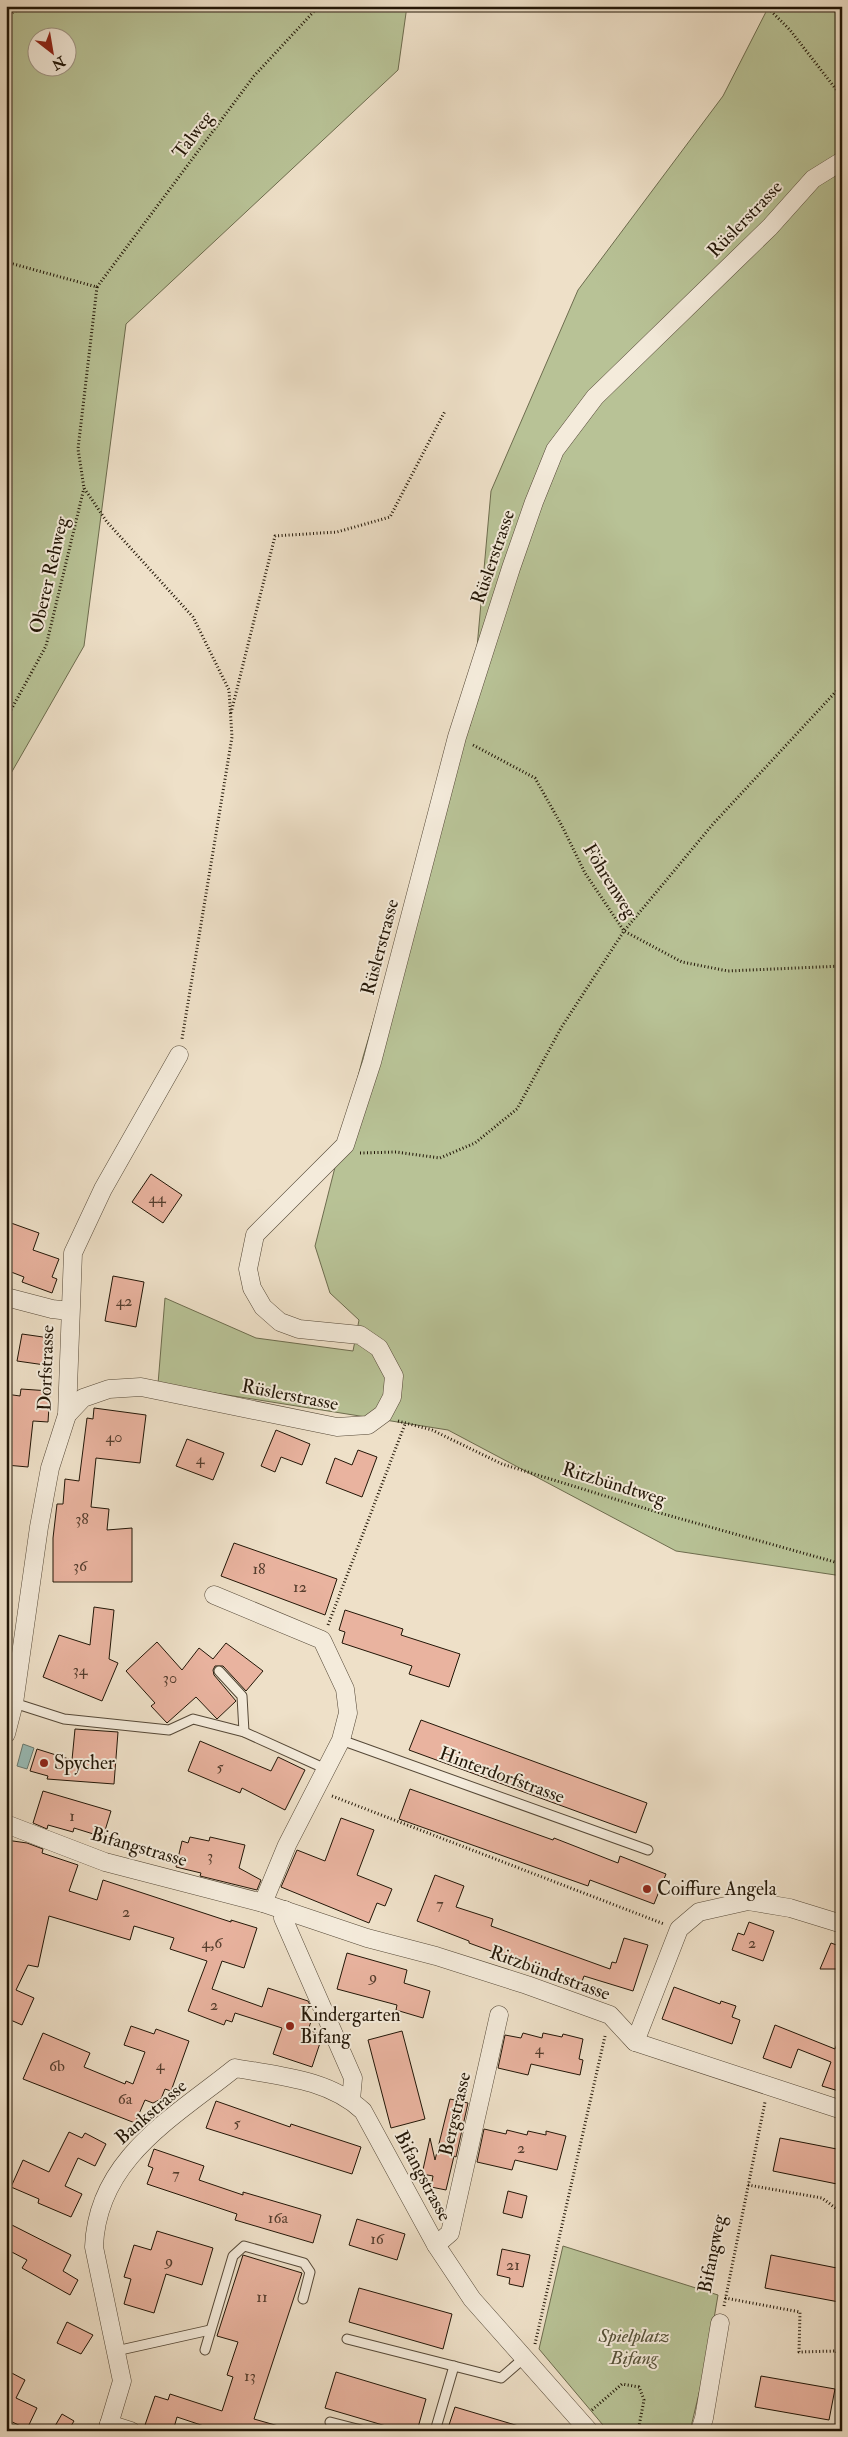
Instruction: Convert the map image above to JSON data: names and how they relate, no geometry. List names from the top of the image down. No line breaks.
{"streets":{"street":["Rüslerstrasse","Dorfstrasse","Bifangstrasse","Ritzbündtstrasse","Bankstrasse","Bergstrasse"],"lane":["Hinterdorfstrasse"],"path":["Talweg","Oberer Rehweg","Föhrenweg","Ritzbündtweg","Bifangweg"]},"crossings":[["Rüslerstrasse","Föhrenweg"],["Rüslerstrasse","Dorfstrasse"],["Rüslerstrasse","Ritzbündtweg"],["Bifangstrasse","Ritzbündtstrasse"],["Bifangstrasse","Bankstrasse"],["Bifangstrasse","Bergstrasse"],["Ritzbündtstrasse","Bifangweg"]],"parks":["Spielplatz Bifang"],"places":["Spycher","Coiffure Angela","Kindergarten Bifang"],"house_numbers":["44","42","40","4","38","36","18","12","34","30","5","1","3","7","2","4,6","2","9","2","4","4","6b","6a","5","2","7","16a","16","9","21","11","13"],"north":"bottom right"}
